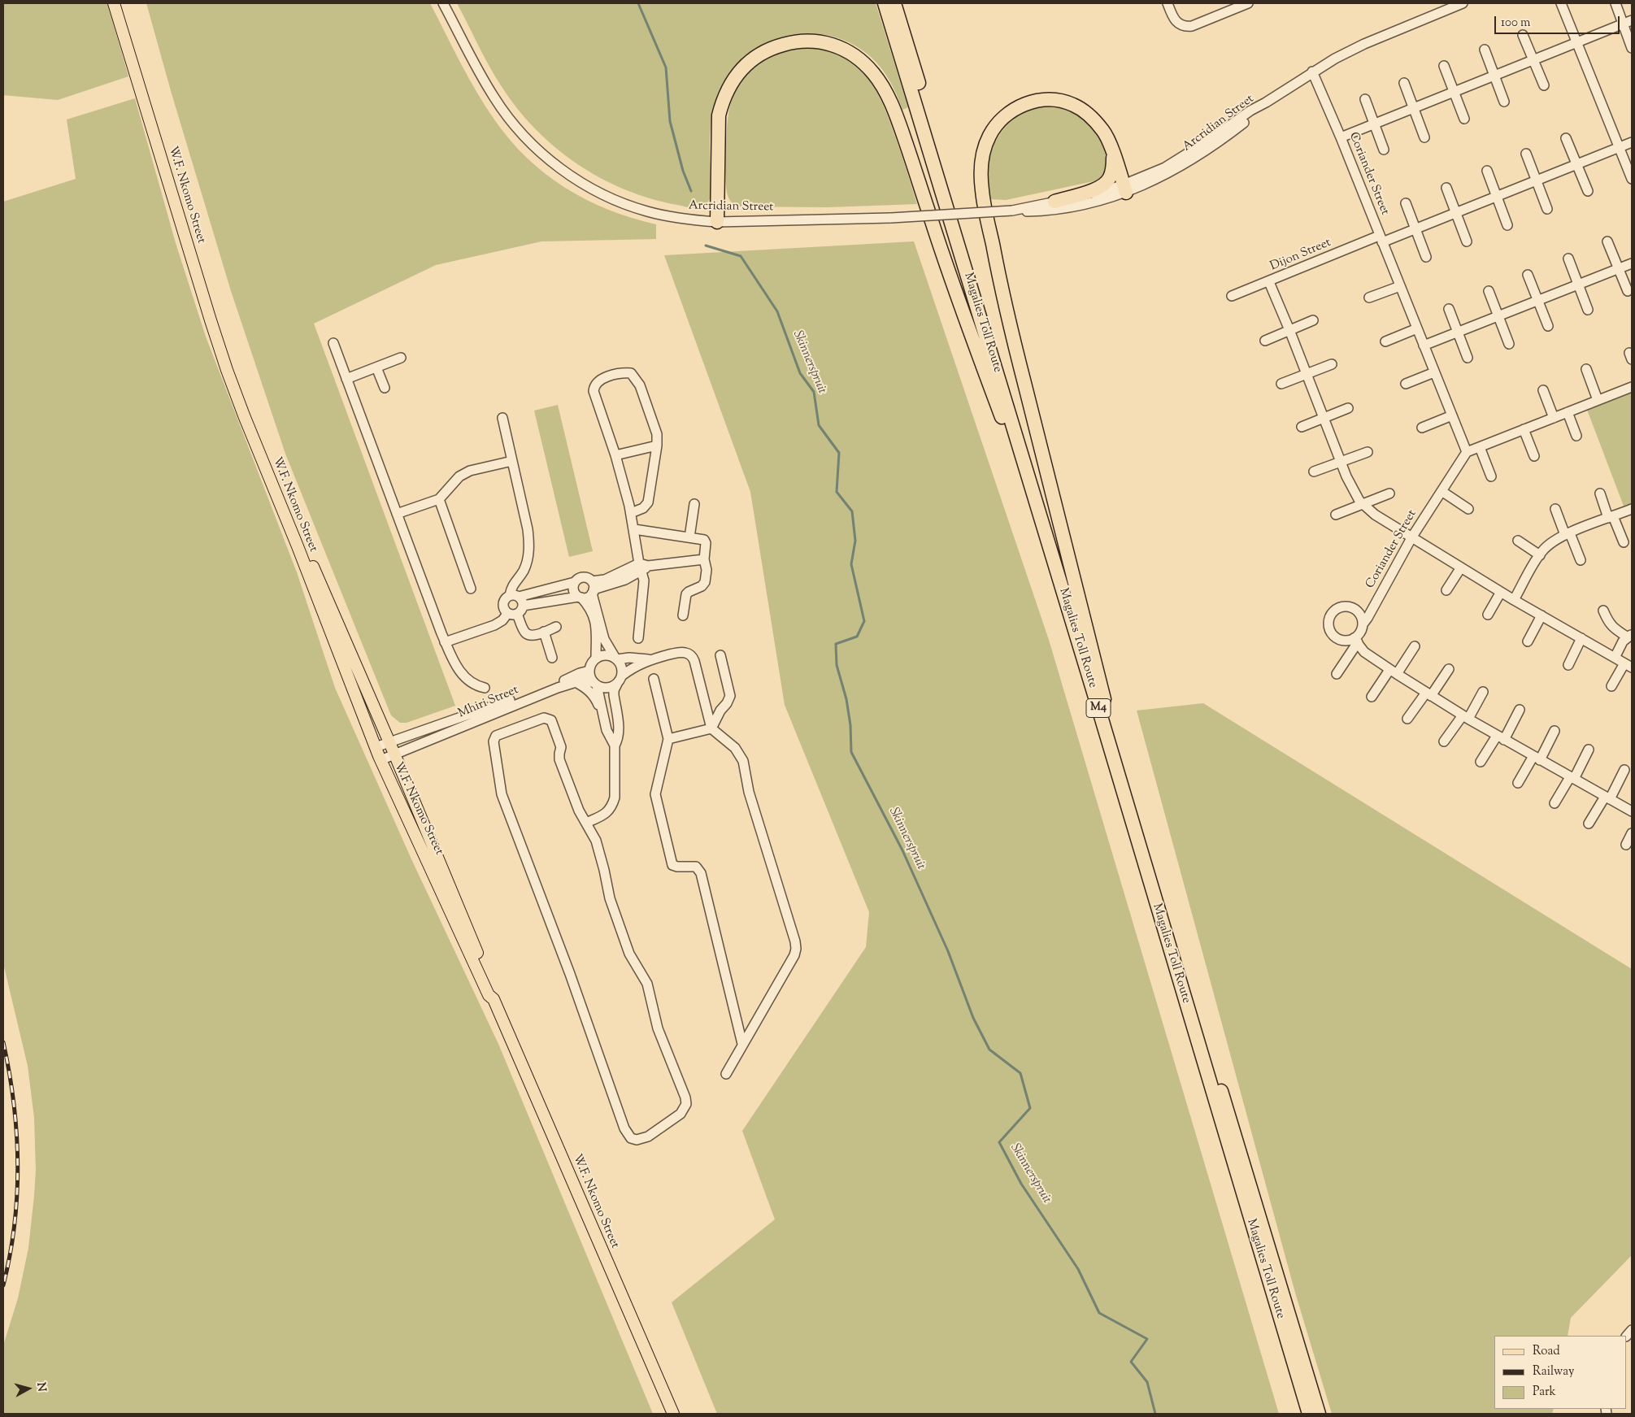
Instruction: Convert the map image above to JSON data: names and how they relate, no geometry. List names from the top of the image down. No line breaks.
{"streets":{"highway":["Magalies Toll Route","M4"],"main road":["W.F. Nkomo Street"],"street":["Arcridian Street","Coriander Street","Dijon Street","Mhiri Street"]},"crossings":[["Arcridian Street","Coriander Street"],["Coriander Street","Dijon Street"],["W.F. Nkomo Street","Mhiri Street"]],"water":["Skinnerspruit"],"legend":["Road","Railway","Park"],"scale_bar":"100 m","north":"right"}
